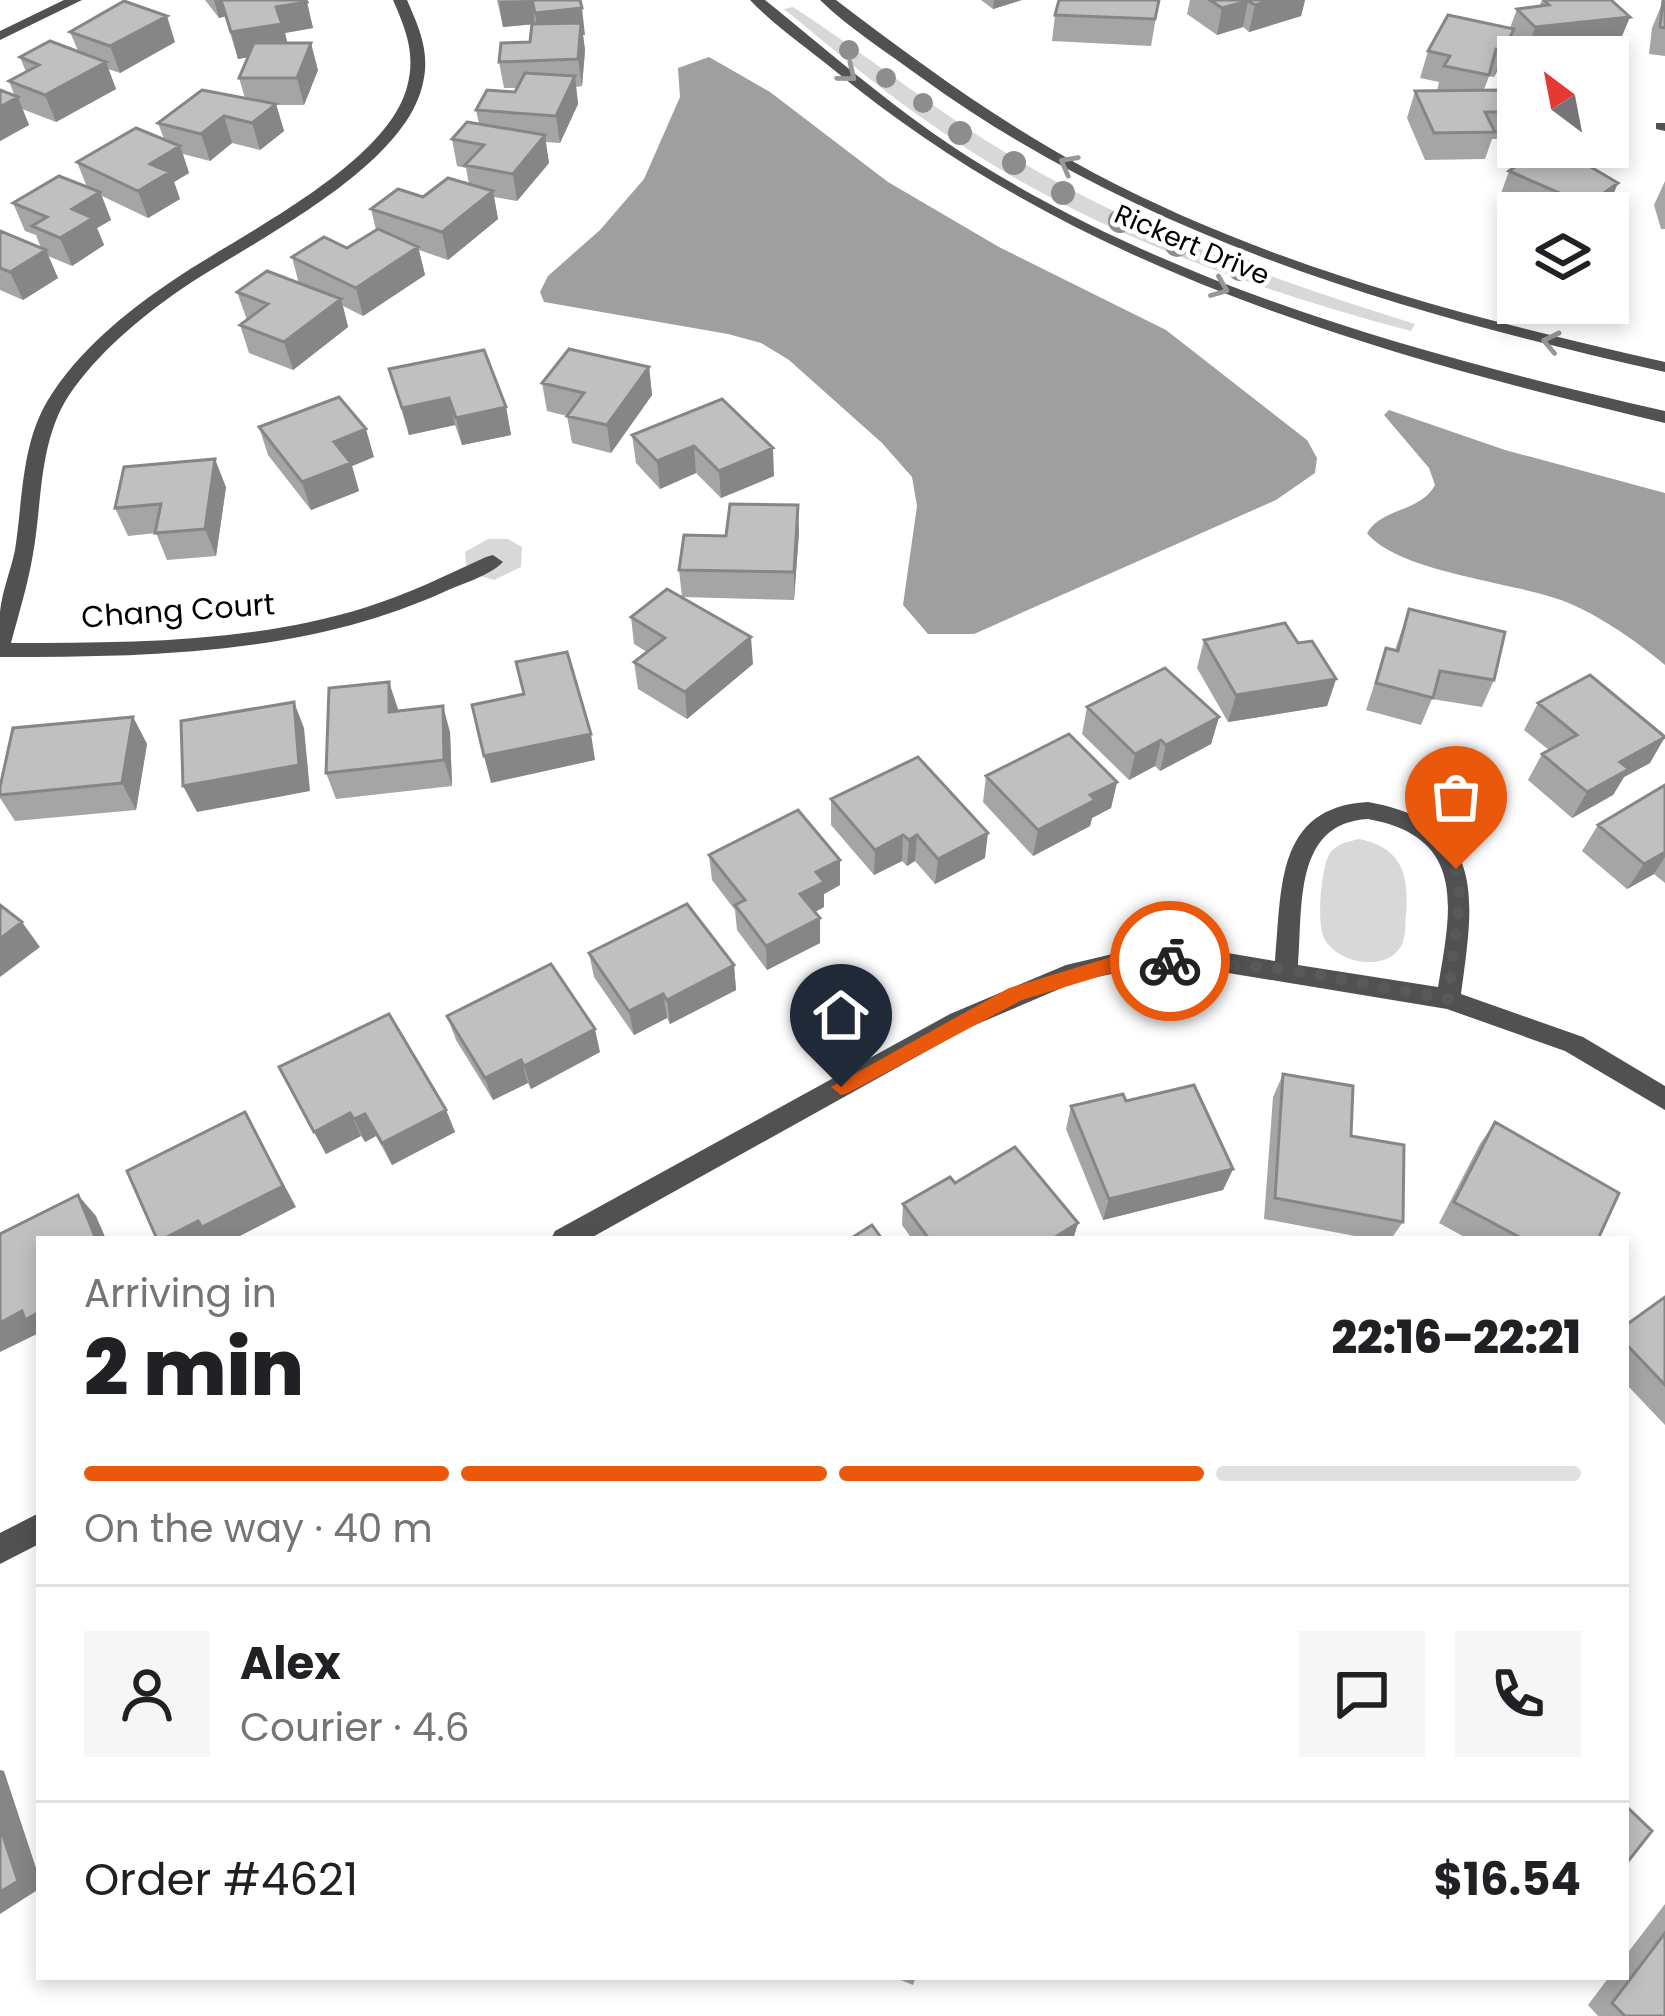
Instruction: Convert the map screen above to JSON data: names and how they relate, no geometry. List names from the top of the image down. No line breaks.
{"streets":{"street":["Rickert Drive","Chang Court"]},"north":"top left","page":{"heading":["2 min","Arriving in","22:16–22:21"],"panel":["Alex","Courier · 4.6","Order #4621","$16.54"],"bar":"On the way · 40 m"}}
